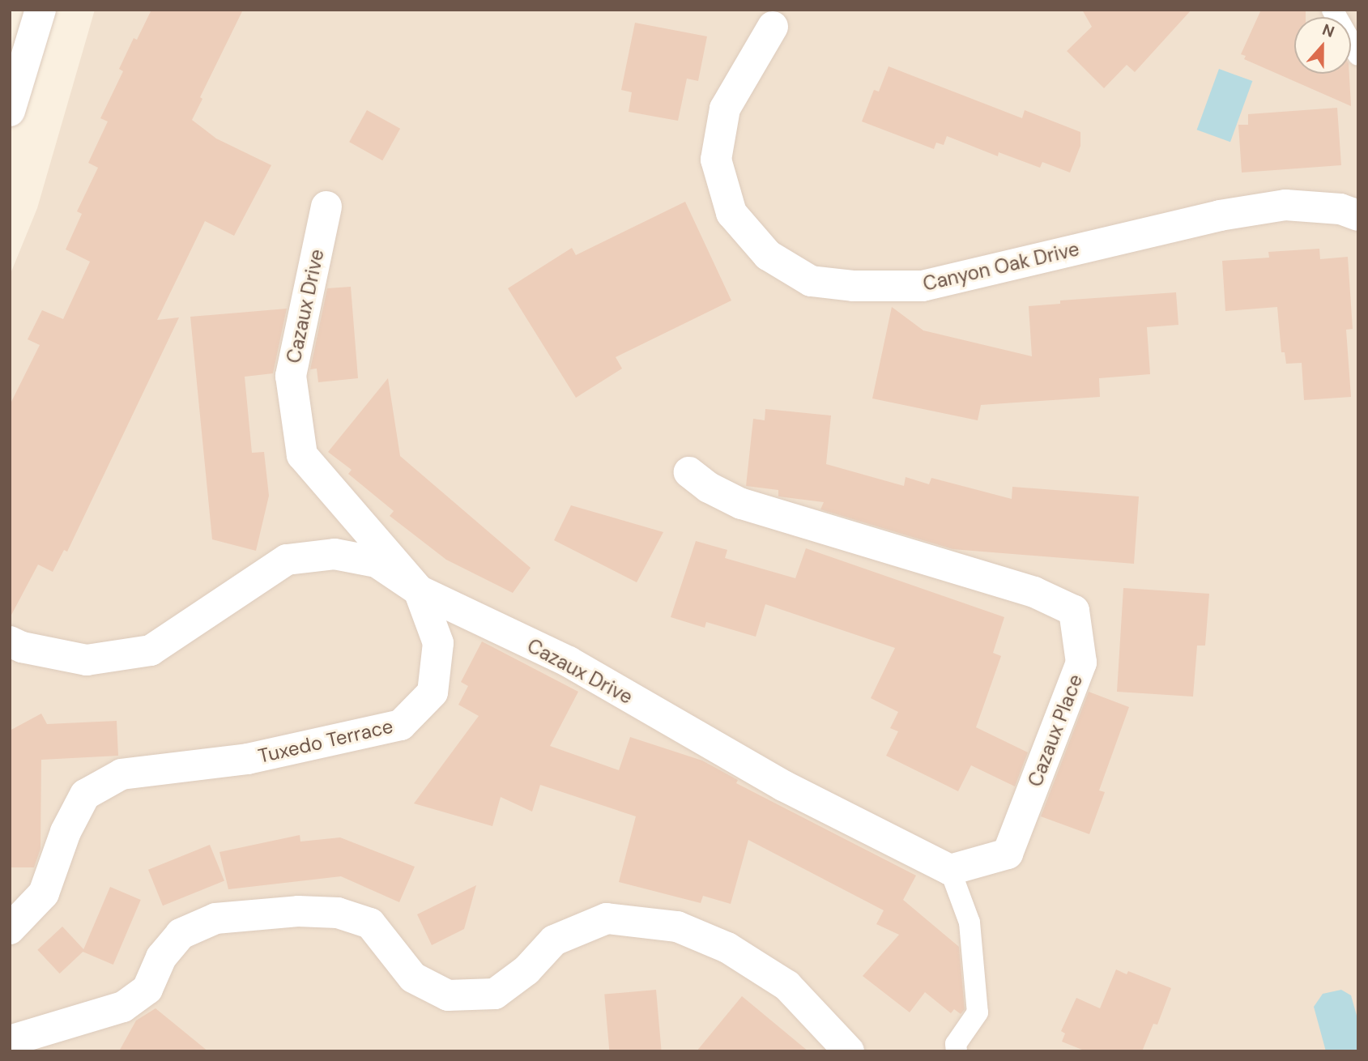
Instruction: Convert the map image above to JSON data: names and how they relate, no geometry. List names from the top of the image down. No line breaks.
{"streets":{"street":["Canyon Oak Drive","Cazaux Drive","Cazaux Place","Tuxedo Terrace"]},"crossings":[["Cazaux Drive","Cazaux Place"],["Cazaux Drive","Tuxedo Terrace"]],"north":"top"}
